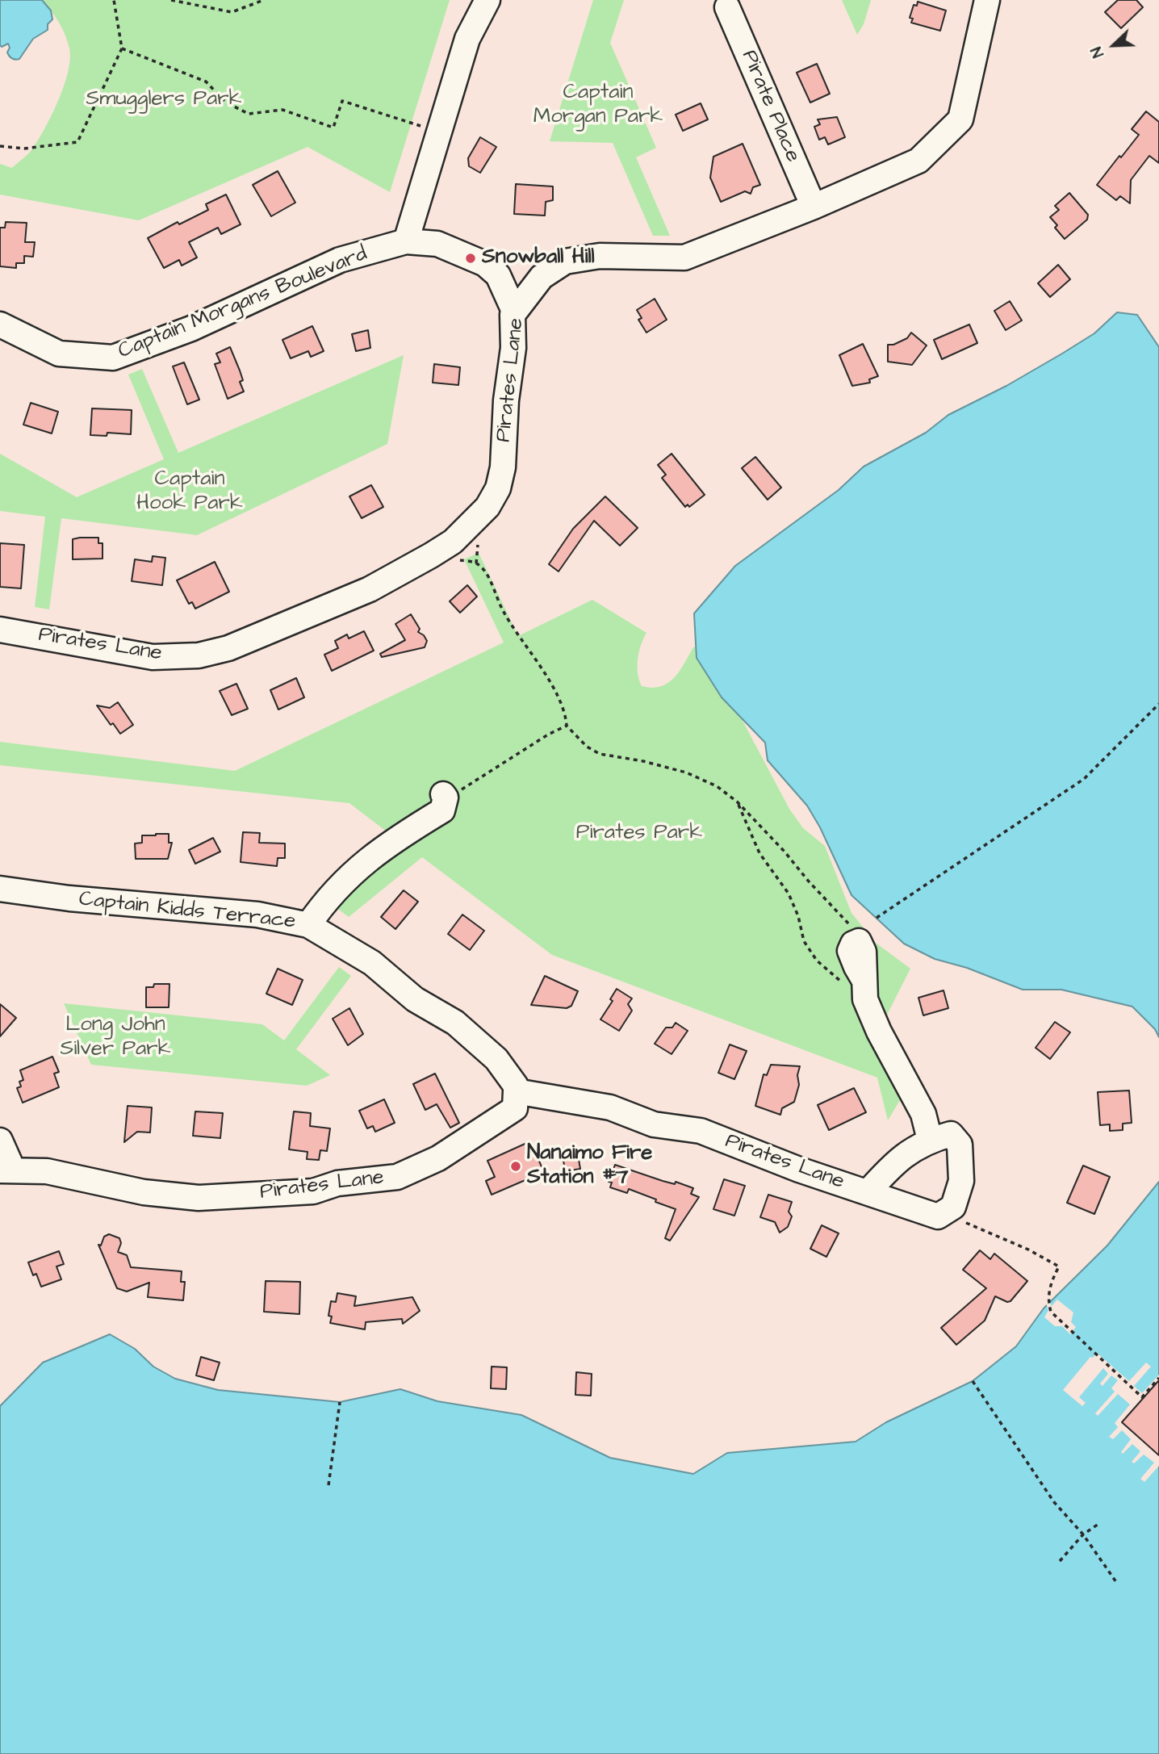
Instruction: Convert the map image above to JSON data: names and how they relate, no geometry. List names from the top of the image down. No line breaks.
{"streets":{"street":["Pirate Place","Captain Morgans Boulevard","Pirates Lane","Captain Kidds Terrace"]},"crossings":[["Pirate Place","Pirates Lane"],["Pirates Lane","Captain Kidds Terrace"]],"parks":["Captain Morgan Park","Smugglers Park","Captain Hook Park","Pirates Park","Long John Silver Park"],"places":["Snowball Hill","Nanaimo Fire Station #7"],"north":"bottom left"}
